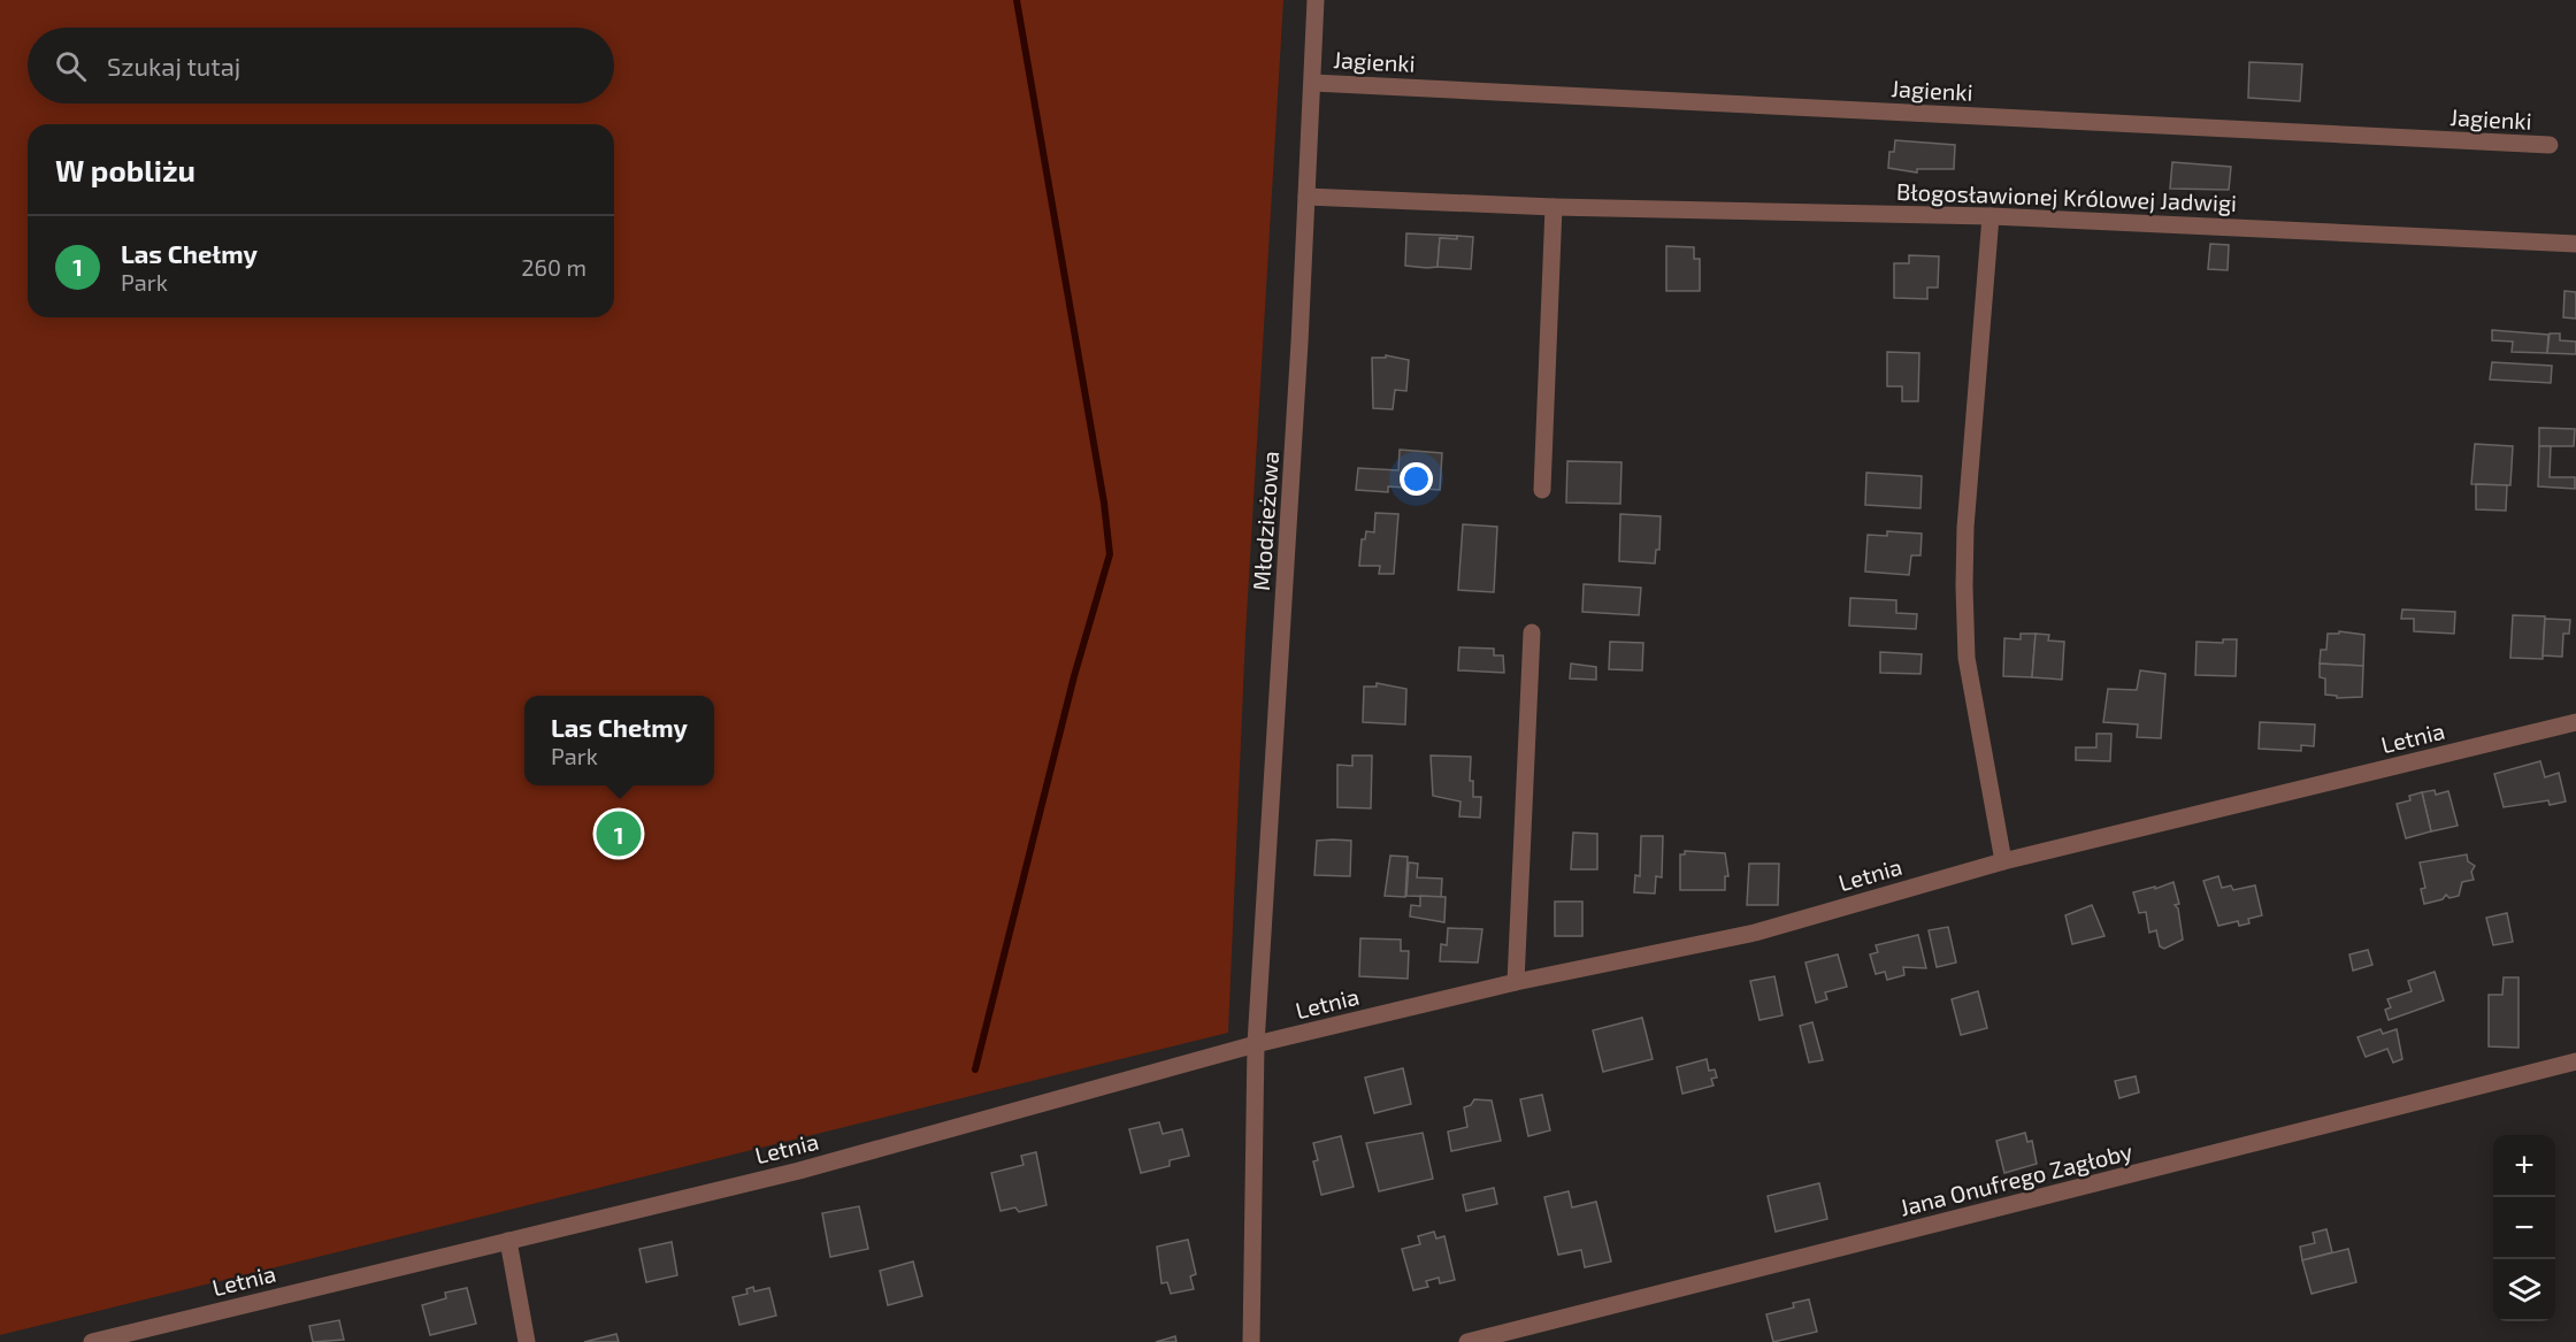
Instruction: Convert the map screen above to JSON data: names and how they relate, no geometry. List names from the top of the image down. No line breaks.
{"streets":{"street":["Jagienki","Błogosławionej Królowej Jadwigi","Młodzieżowa","Letnia","Jana Onufrego Zagłoby"]},"crossings":[["Jagienki","Młodzieżowa"],["Błogosławionej Królowej Jadwigi","Młodzieżowa"],["Młodzieżowa","Letnia"]],"page":{"search":"Szukaj tutaj","heading":"W pobliżu","list":[{"mark":"1","name":"Las Chełmy","note":"Park","value":"260 m"}],"popup":["Las Chełmy","Park"],"pins":"1","map_buttons":["+","−"]}}
